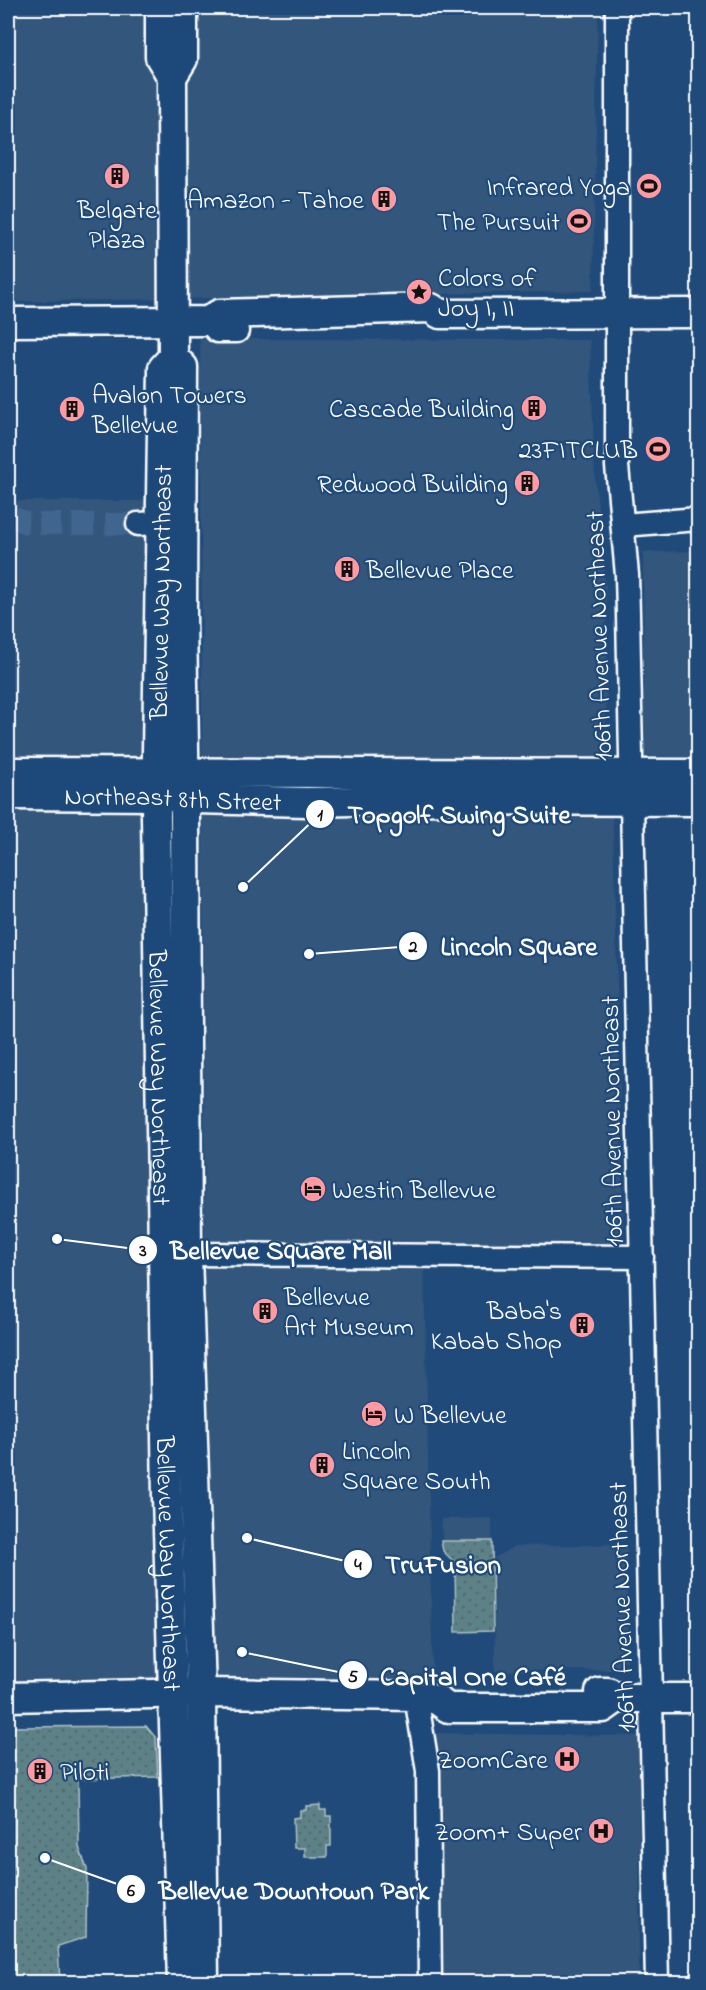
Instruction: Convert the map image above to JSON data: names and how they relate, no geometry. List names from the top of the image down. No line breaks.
{"streets":{"main road":["Bellevue Way Northeast","Northeast 8th Street"],"street":["106th Avenue Northeast"]},"crossings":[["Bellevue Way Northeast","Northeast 8th Street"],["106th Avenue Northeast","Northeast 8th Street"]],"places":{"building":["Belgate Plaza","Amazon - Tahoe","Cascade Building","Avalon Towers Bellevue","Redwood Building","Bellevue Place","Bellevue Art Museum","Baba's Kabab Shop","Lincoln Square South","Piloti"],"sports":["Infrared Yoga","The Pursuit","23FITCLUB"],"place":["Colors of Joy I, II"],"other":["Topgolf Swing Suite","Lincoln Square","Bellevue Square Mall","TruFusion","Capital One Café","Bellevue Downtown Park"],"hotel":["Westin Bellevue","W Bellevue"],"hospital":["ZoomCare","Zoom+ Super"]}}
